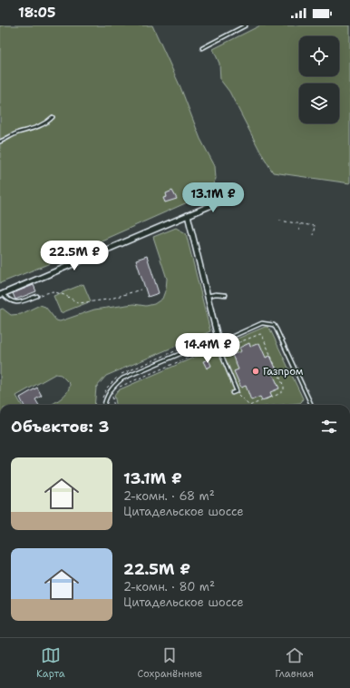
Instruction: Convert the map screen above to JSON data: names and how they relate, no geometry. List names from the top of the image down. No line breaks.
{"places":["Газпром"],"page":{"status":"18:05","price":["13.1M ₽","22.5M ₽","14.4M ₽"],"heading":"Объектов: 3","list":[{"name":"13.1M ₽","note":"2-комн. · 68 m² · Цитадельское шоссе"},{"name":"22.5M ₽","note":"2-комн. · 80 m² · Цитадельское шоссе"}],"tabs":["Карта","Сохранённые","Главная"]}}
